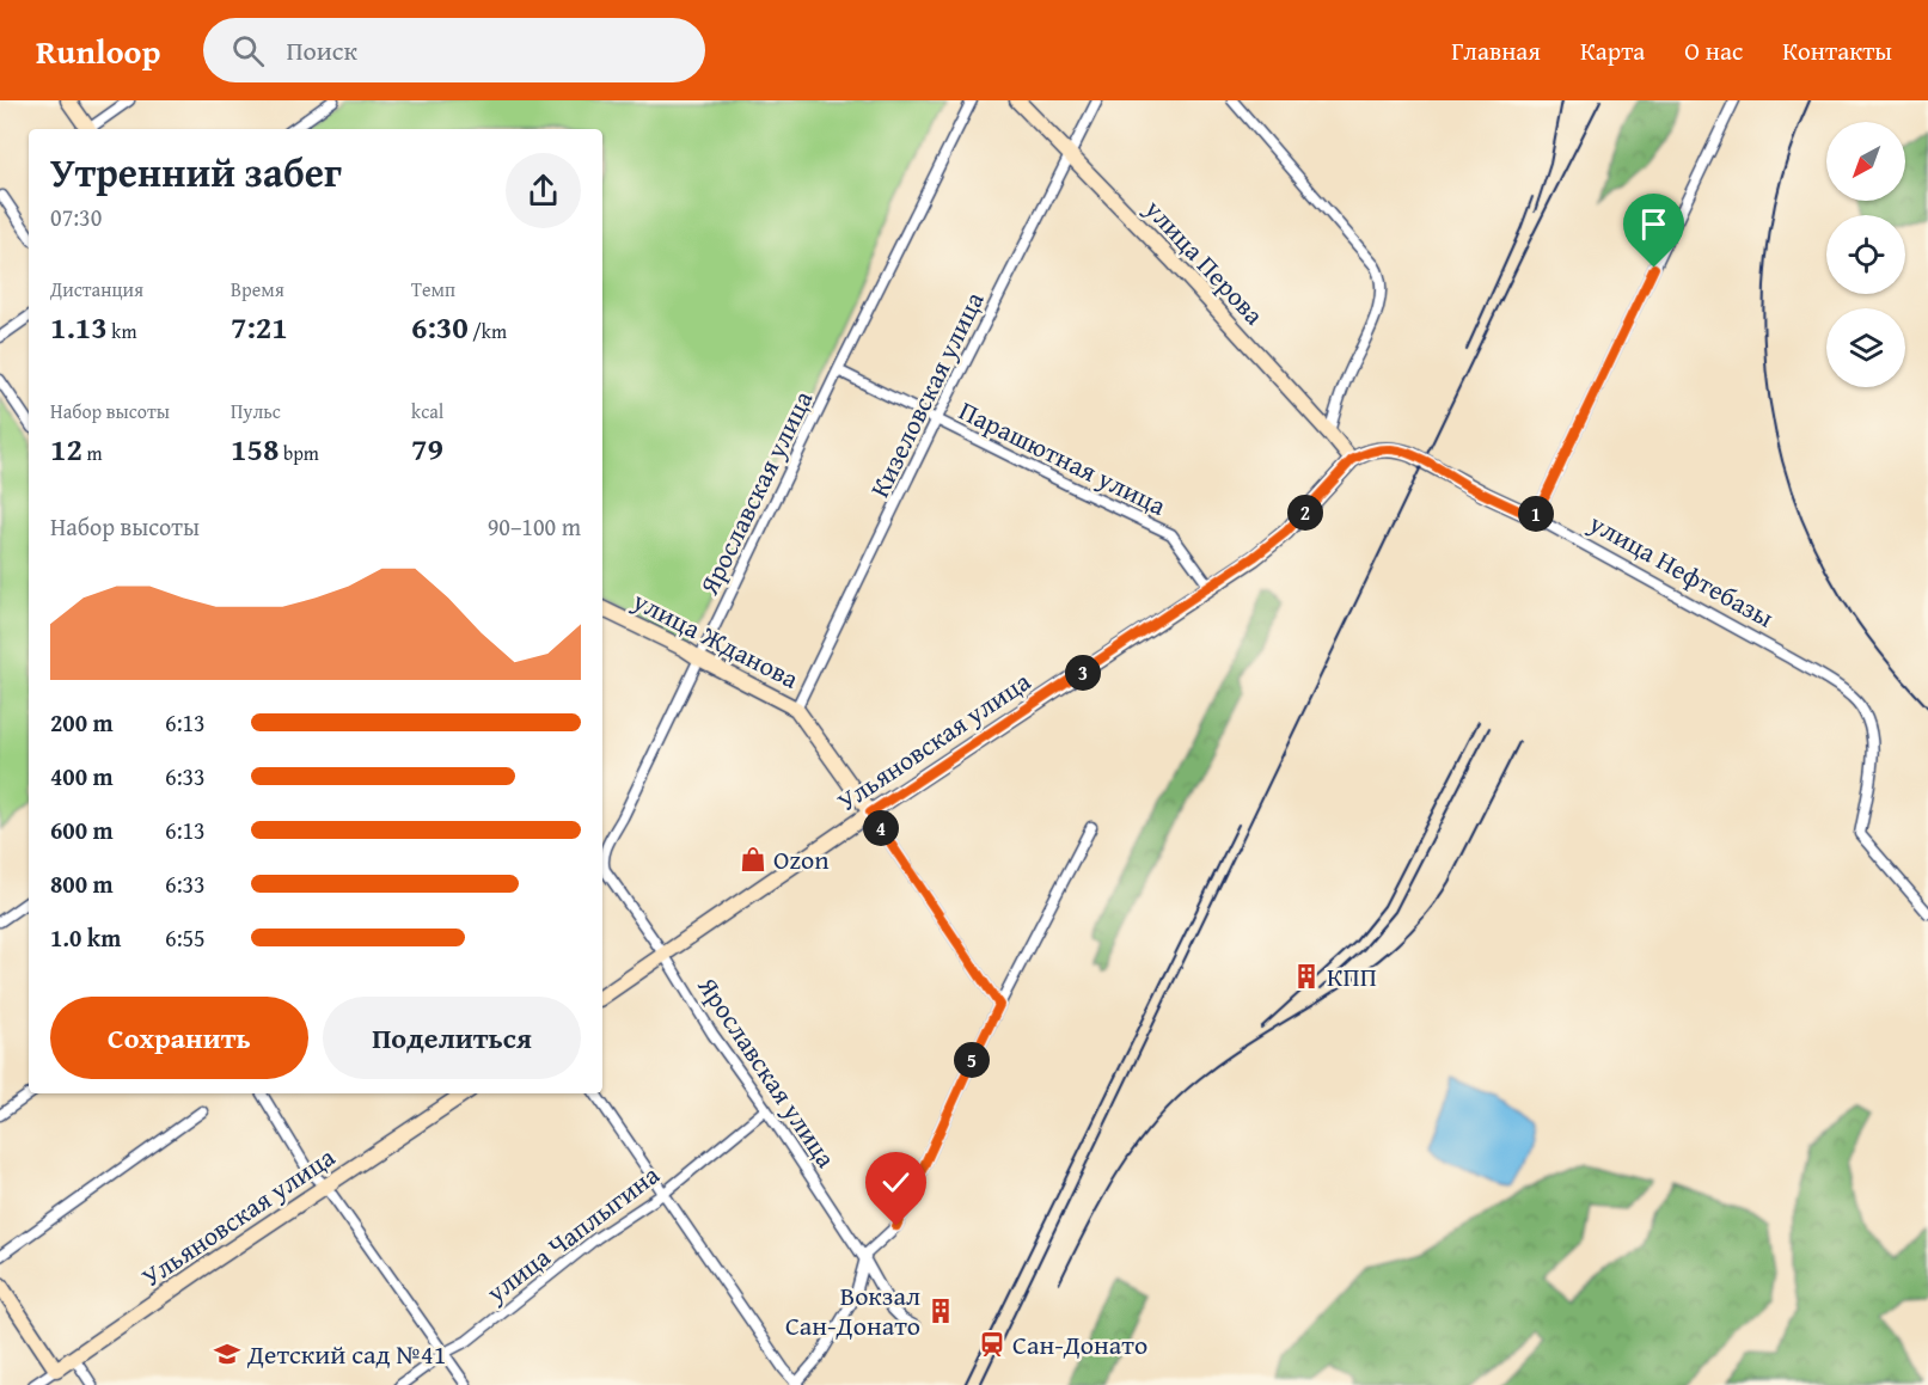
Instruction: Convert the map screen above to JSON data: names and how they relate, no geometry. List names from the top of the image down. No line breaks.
{"streets":{"main road":["улица Перова","улица Нефтебазы","улица Жданова","Ульяновская улица"],"street":["Кизеловская улица","Парашютная улица","Ярославская улица","улица Чаплыгина"]},"crossings":[["улица Перова","Кизеловская улица"],["улица Перова","улица Нефтебазы"],["улица Перова","Ульяновская улица"],["Кизеловская улица","Парашютная улица"],["Кизеловская улица","улица Жданова"],["Парашютная улица","Ярославская улица"],["Парашютная улица","Ульяновская улица"],["Ярославская улица","улица Жданова"],["Ярославская улица","Ульяновская улица"],["Ярославская улица","улица Чаплыгина"],["улица Нефтебазы","Ульяновская улица"],["улица Жданова","Ульяновская улица"]],"places":{"shop":["Ozon"],"building":["КПП","Вокзал Сан-Донато"],"station":["Сан-Донато"],"school or university":["Детский сад №41"]},"north":"bottom left","page":{"header":"Runloop","search":"Поиск","nav":["Главная","Карта","О нас","Контакты"],"heading":["Утренний забег","07:30"],"stats":[["Дистанция","1.13 km"],["Время","7:21"],["Темп","6:30 /km"],["Набор высоты","12 m"],["Пульс","158 bpm"],["kcal","79"]],"pins":["2","1","3","4","5"],"chart":["Набор высоты","90–100 m"],"list":[{"name":"200 m","note":"6:13"},{"name":"400 m","note":"6:33"},{"name":"600 m","note":"6:13"},{"name":"800 m","note":"6:33"},{"name":"1.0 km","note":"6:55"}],"buttons":["Сохранить","Поделиться"]}}
